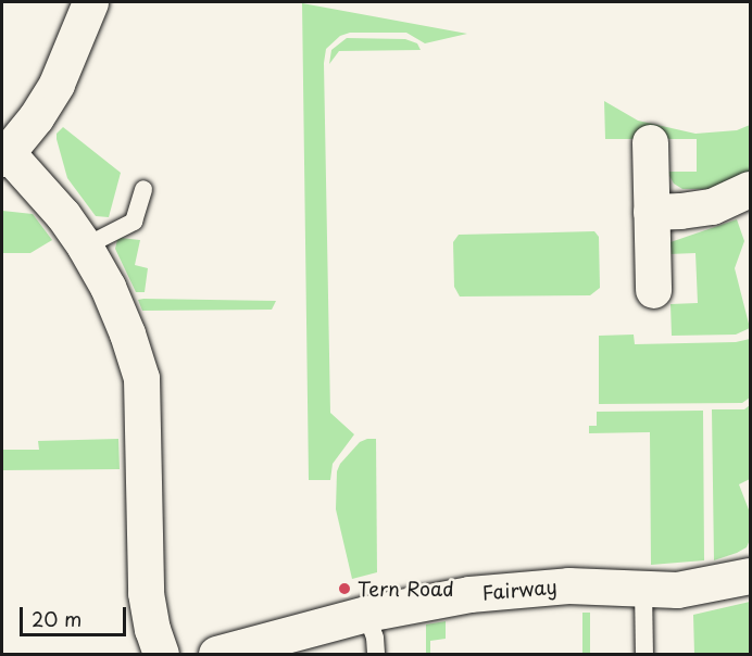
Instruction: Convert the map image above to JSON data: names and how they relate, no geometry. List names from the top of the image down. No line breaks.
{"streets":{"street":["Fairway"]},"places":["Tern Road"],"scale_bar":"20 m"}
